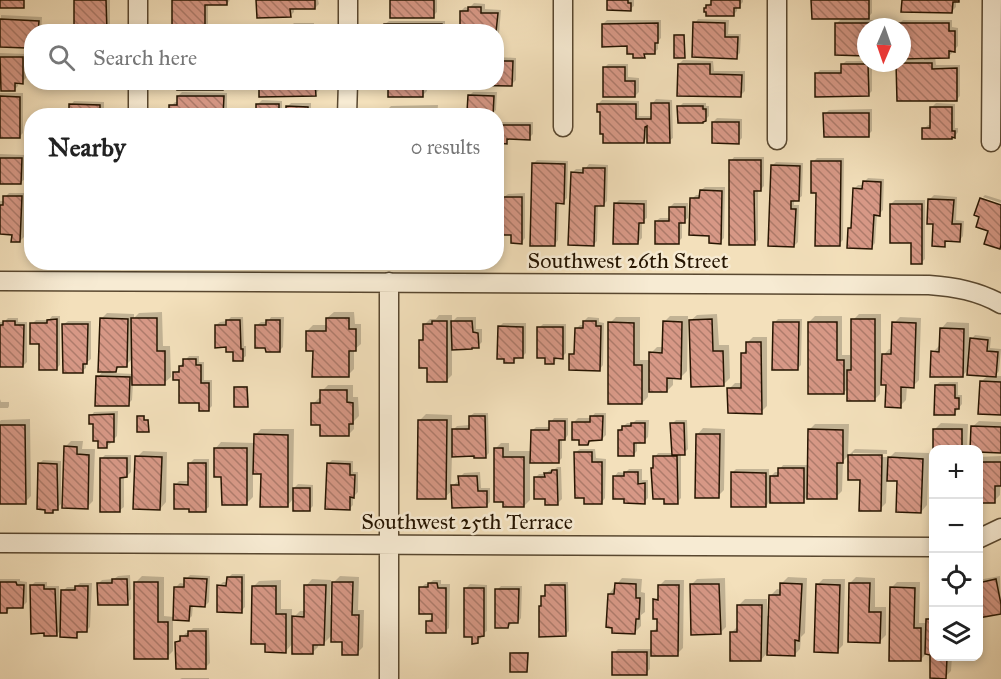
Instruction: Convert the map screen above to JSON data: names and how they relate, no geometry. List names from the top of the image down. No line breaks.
{"streets":{"street":["Southwest 26th Street","Southwest 25th Terrace"]},"north":"bottom","page":{"search":"Search here","heading":["Nearby","0 results"],"map_buttons":["+","−"]}}
